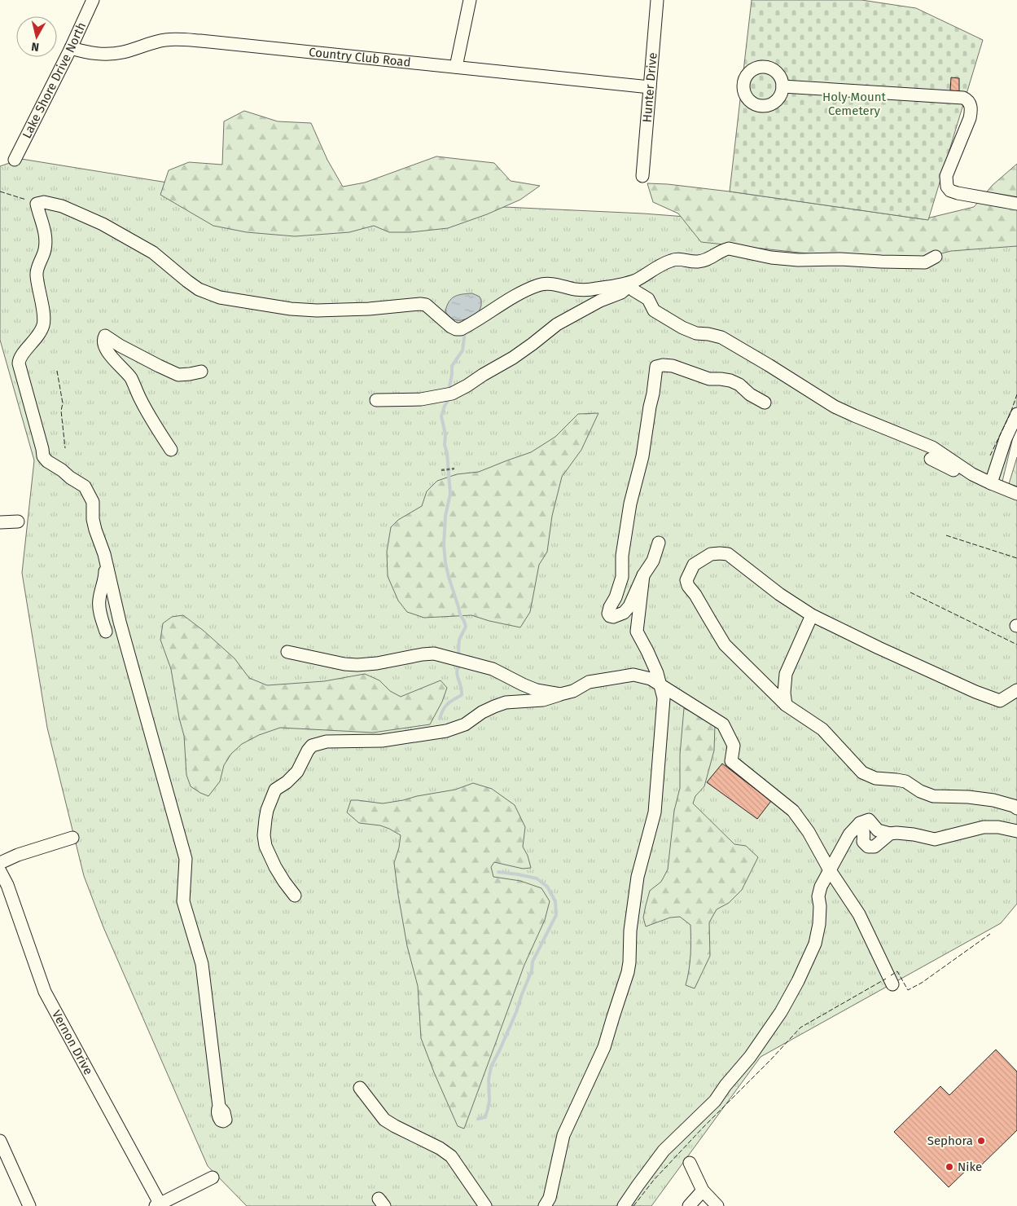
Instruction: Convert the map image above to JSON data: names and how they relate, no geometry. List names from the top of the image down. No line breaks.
{"streets":{"street":["Country Club Road","Lake Shore Drive North","Hunter Drive","Vernon Drive"]},"crossings":[["Country Club Road","Lake Shore Drive North"],["Country Club Road","Hunter Drive"]],"parks":["Holy Mount Cemetery"],"places":["Sephora","Nike"],"north":"bottom"}
